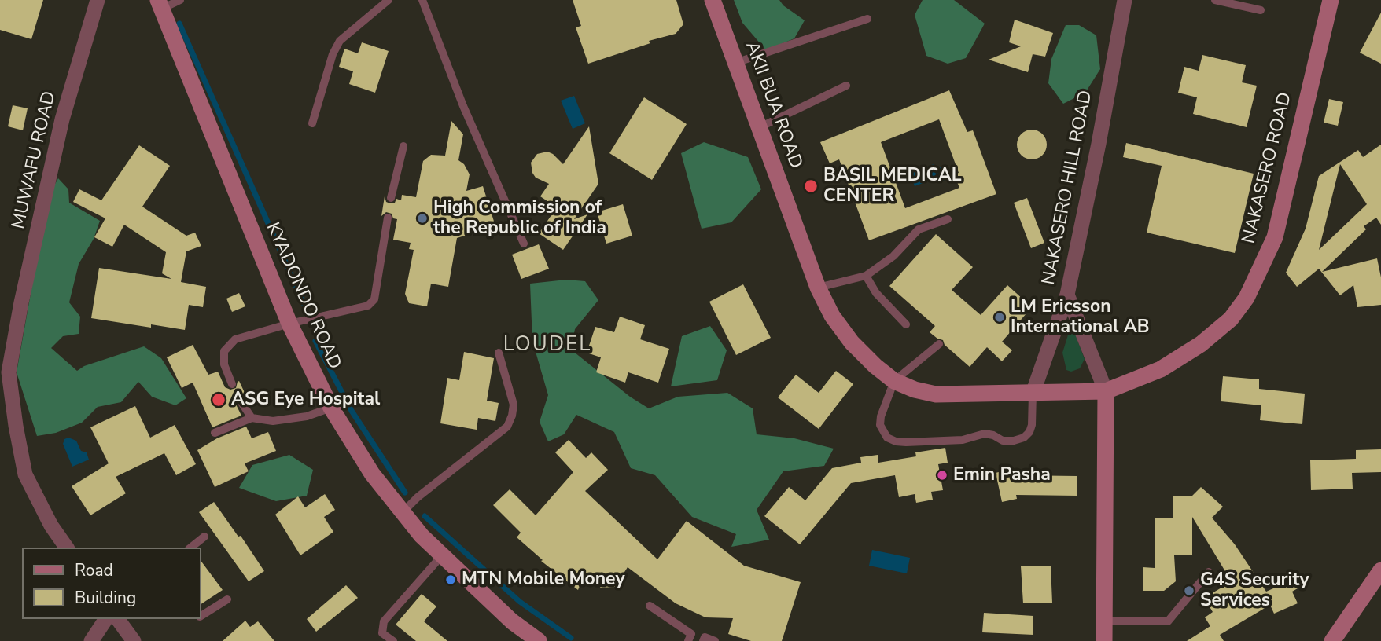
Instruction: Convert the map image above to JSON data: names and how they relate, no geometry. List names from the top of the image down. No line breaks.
{"streets":{"street":["AKII BUA ROAD","MUWAFU ROAD","NAKASERO ROAD","NAKASERO HILL ROAD","KYADONDO ROAD"]},"crossings":[["AKII BUA ROAD","NAKASERO ROAD"],["NAKASERO ROAD","NAKASERO HILL ROAD"]],"districts":["LOUDEL"],"places":["BASIL MEDICAL CENTER","High Commission of the Republic of India","LM Ericsson International AB","ASG Eye Hospital","Emin Pasha","MTN Mobile Money","G4S Security Services"],"legend":["Road","Building"]}
